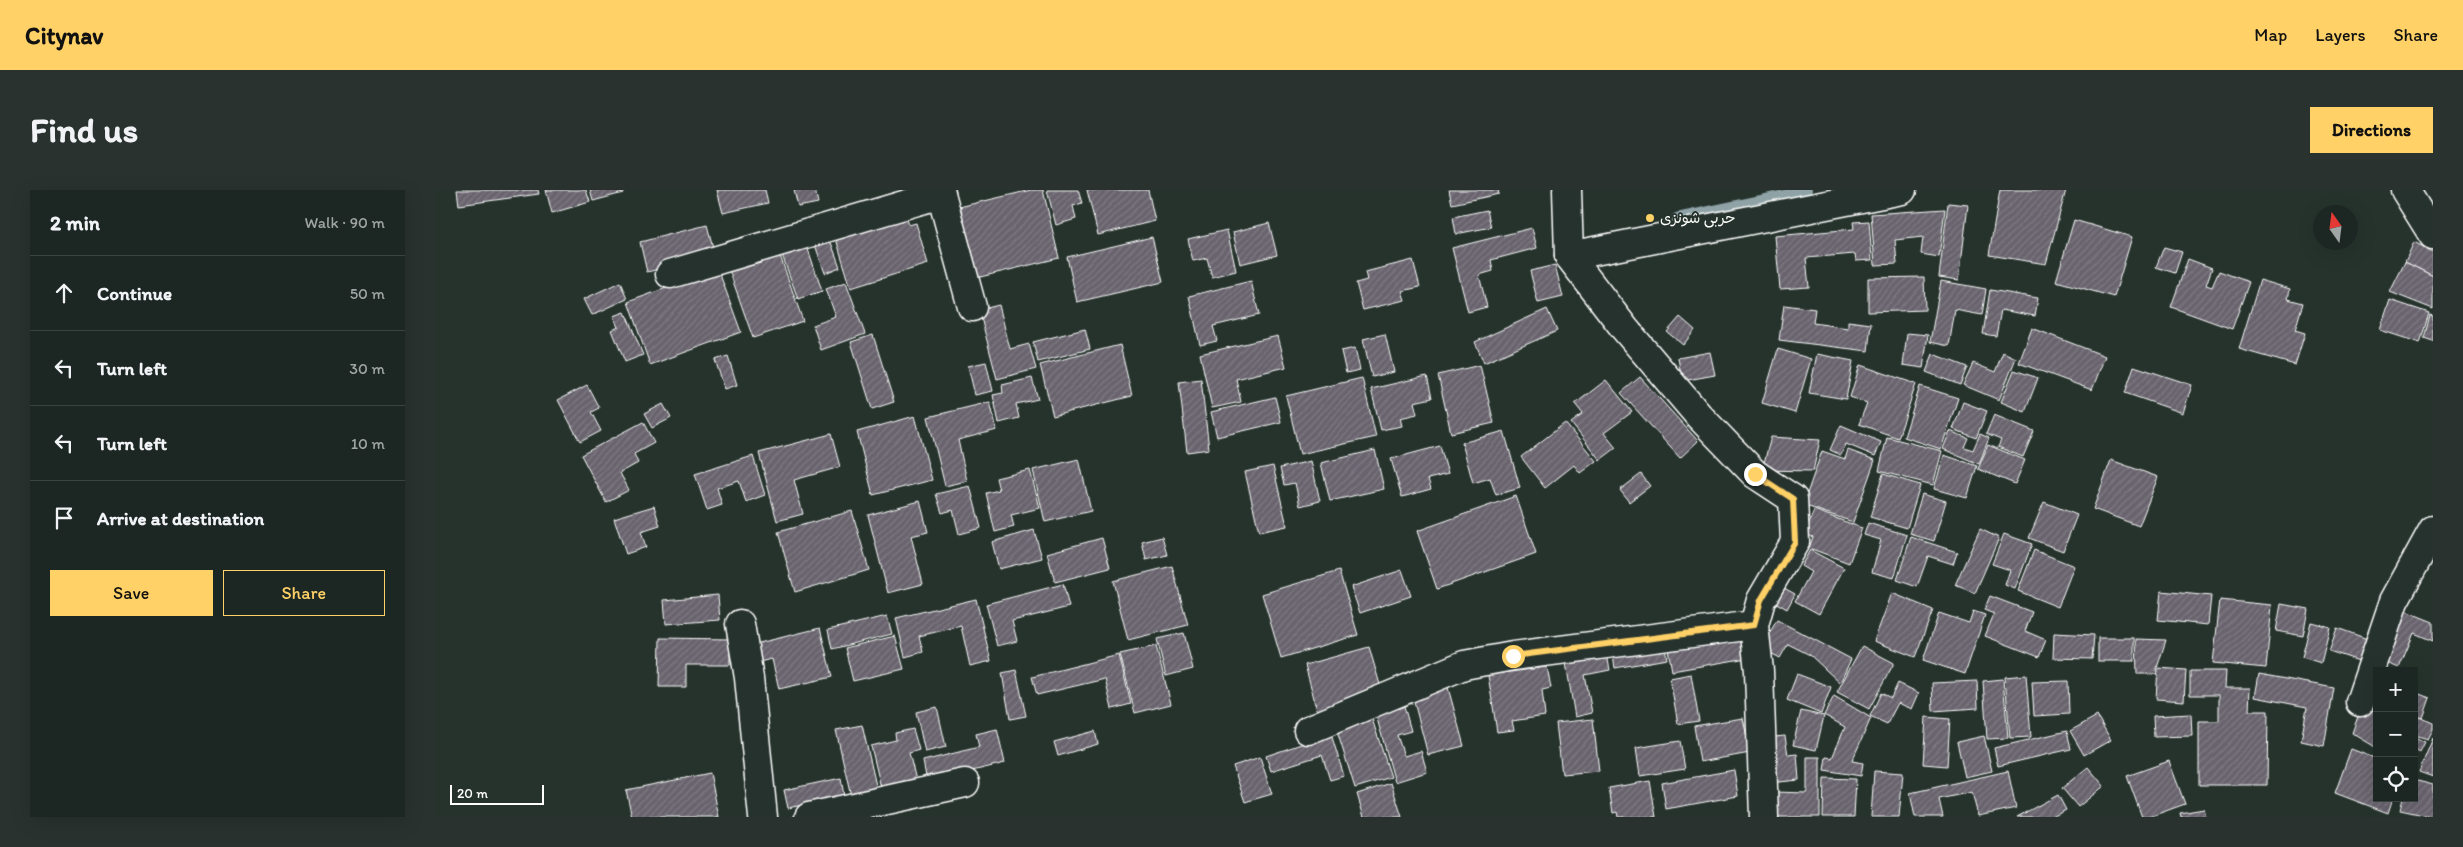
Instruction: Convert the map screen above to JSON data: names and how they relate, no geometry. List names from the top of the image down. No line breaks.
{"places":["حربی شونزی"],"scale_bar":"20 m","north":"top","page":{"header":"Citynav","nav":["Map","Layers","Share"],"buttons":["Directions",["Save","Share"]],"title":"Find us","heading":["2 min","Walk · 90 m"],"list":[["Continue","50 m"],["Turn left","30 m"],["Turn left","10 m"],"Arrive at destination"],"map_buttons":["+","−"],"scale":"20 m"}}
